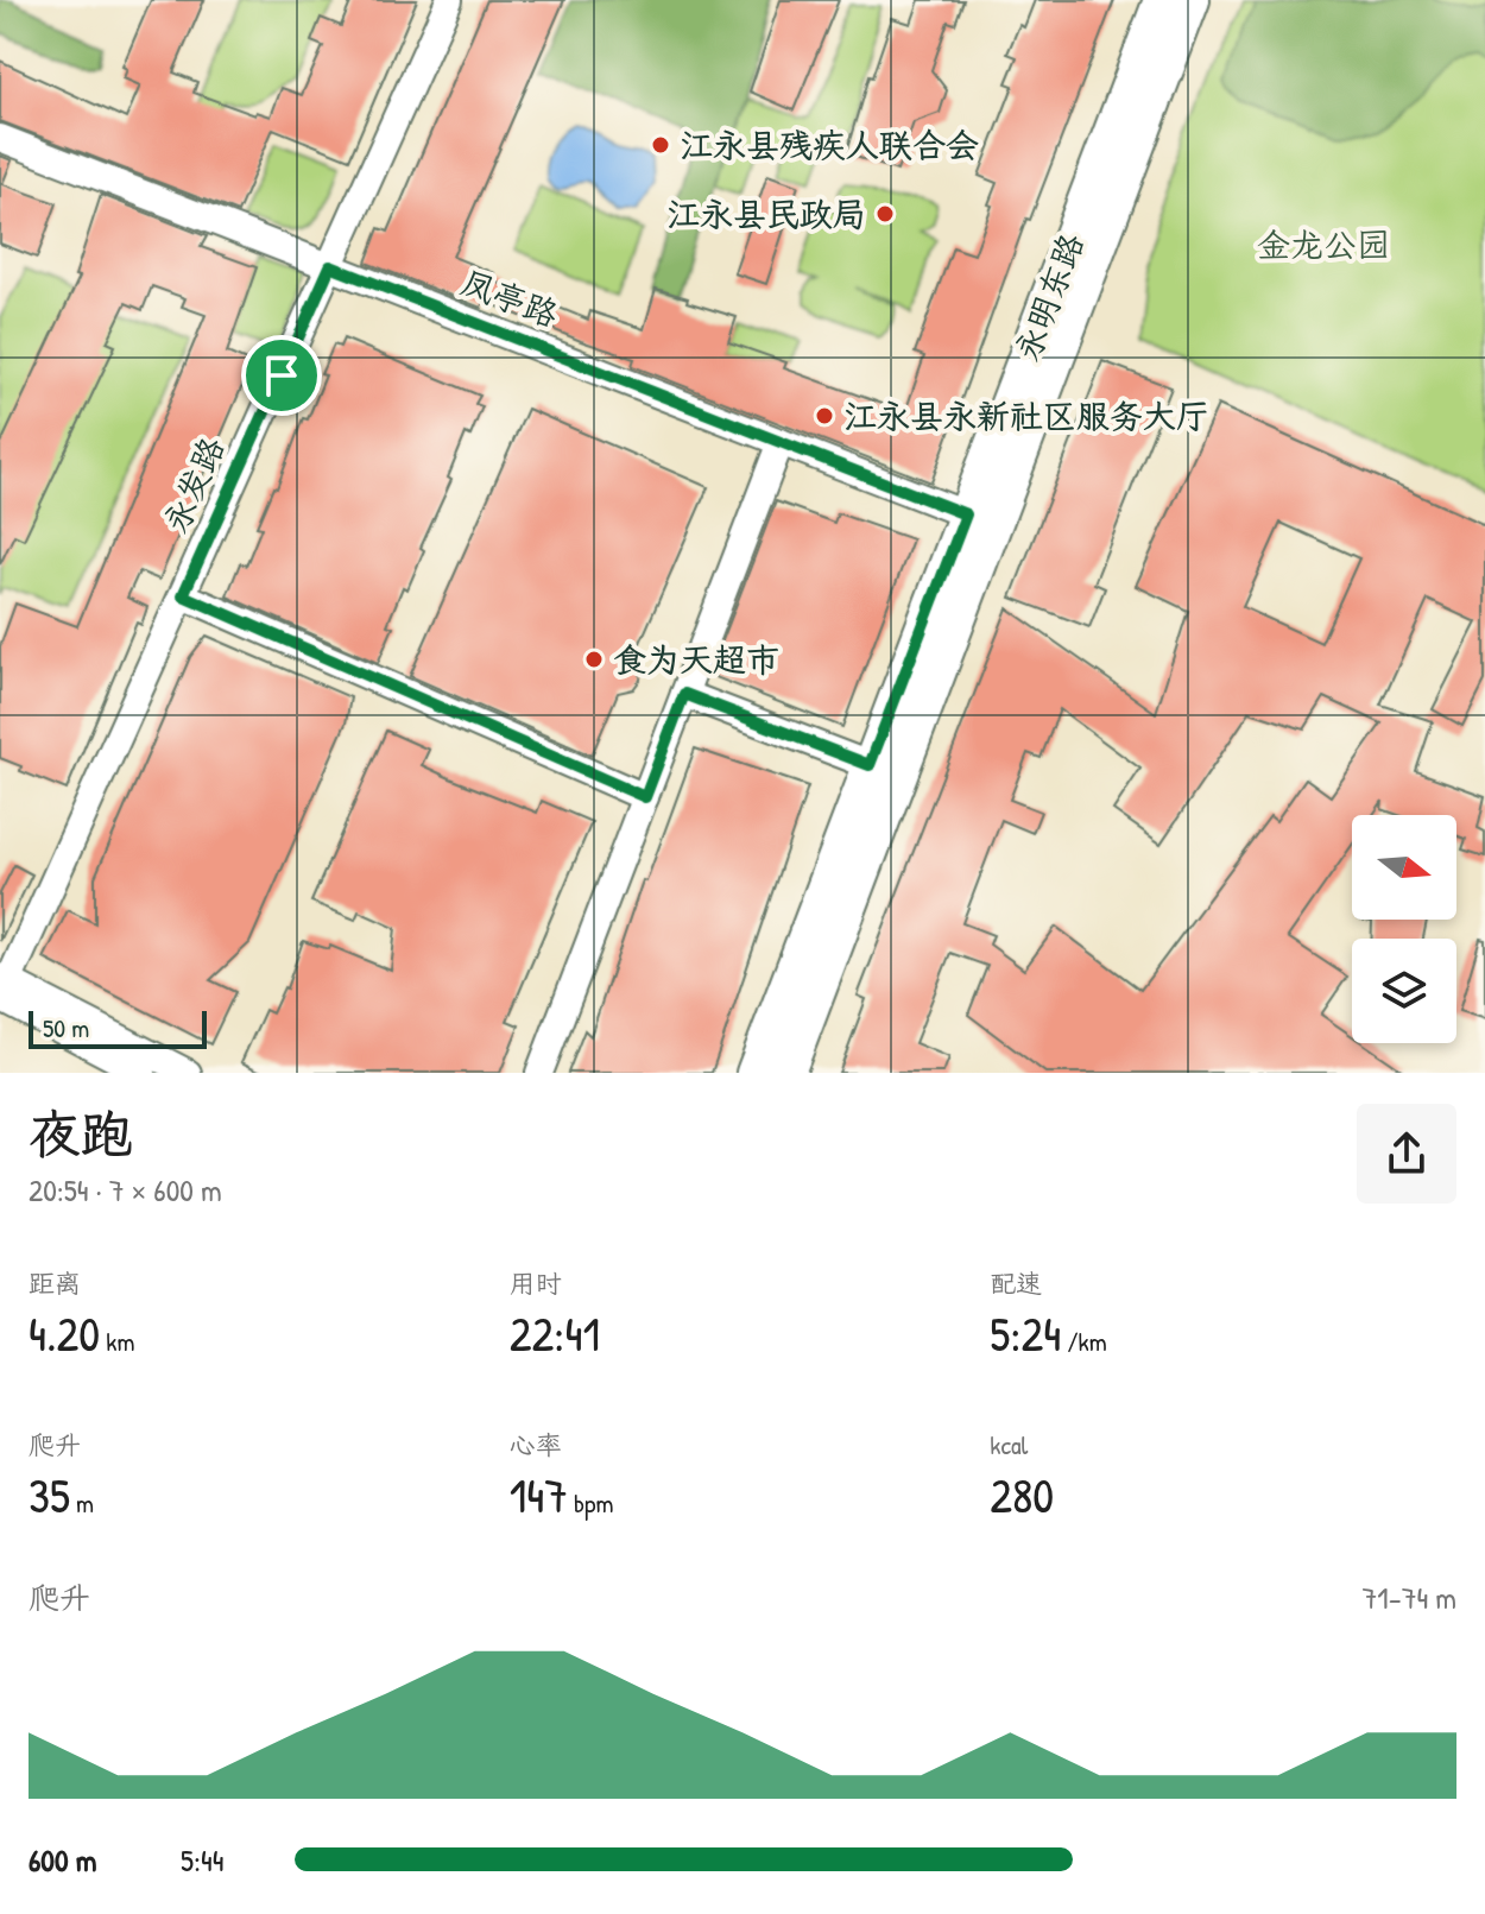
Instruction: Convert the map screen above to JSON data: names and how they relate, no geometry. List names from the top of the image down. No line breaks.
{"streets":{"main road":["永明东路"],"street":["凤亭路","永发路"]},"crossings":[["永明东路","凤亭路"],["凤亭路","永发路"]],"parks":["金龙公园"],"places":["江永县残疾人联合会","江永县民政局","江永县永新社区服务大厅","食为天超市"],"scale_bar":"50 m","north":"right","page":{"scale":"50 m","heading":["夜跑","20:54 · 7 × 600 m"],"stats":[["距离","4.20 km"],["用时","22:41"],["配速","5:24 /km"],["爬升","35 m"],["心率","147 bpm"],["kcal","280"]],"chart":["爬升","71–74 m"],"list":[{"name":"600 m","note":"5:44"}]}}
